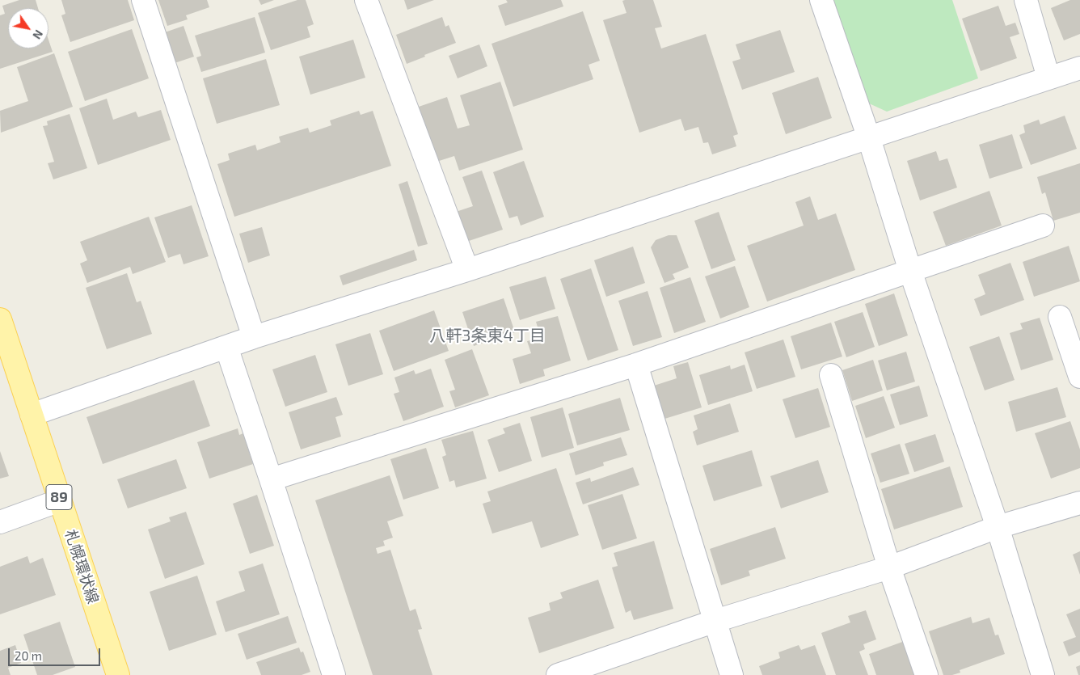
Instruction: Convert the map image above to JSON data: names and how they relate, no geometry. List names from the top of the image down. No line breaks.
{"streets":{"main road":["89","札幌環状線"]},"districts":["八軒3条東4丁目"],"scale_bar":"20 m","north":"bottom right"}
